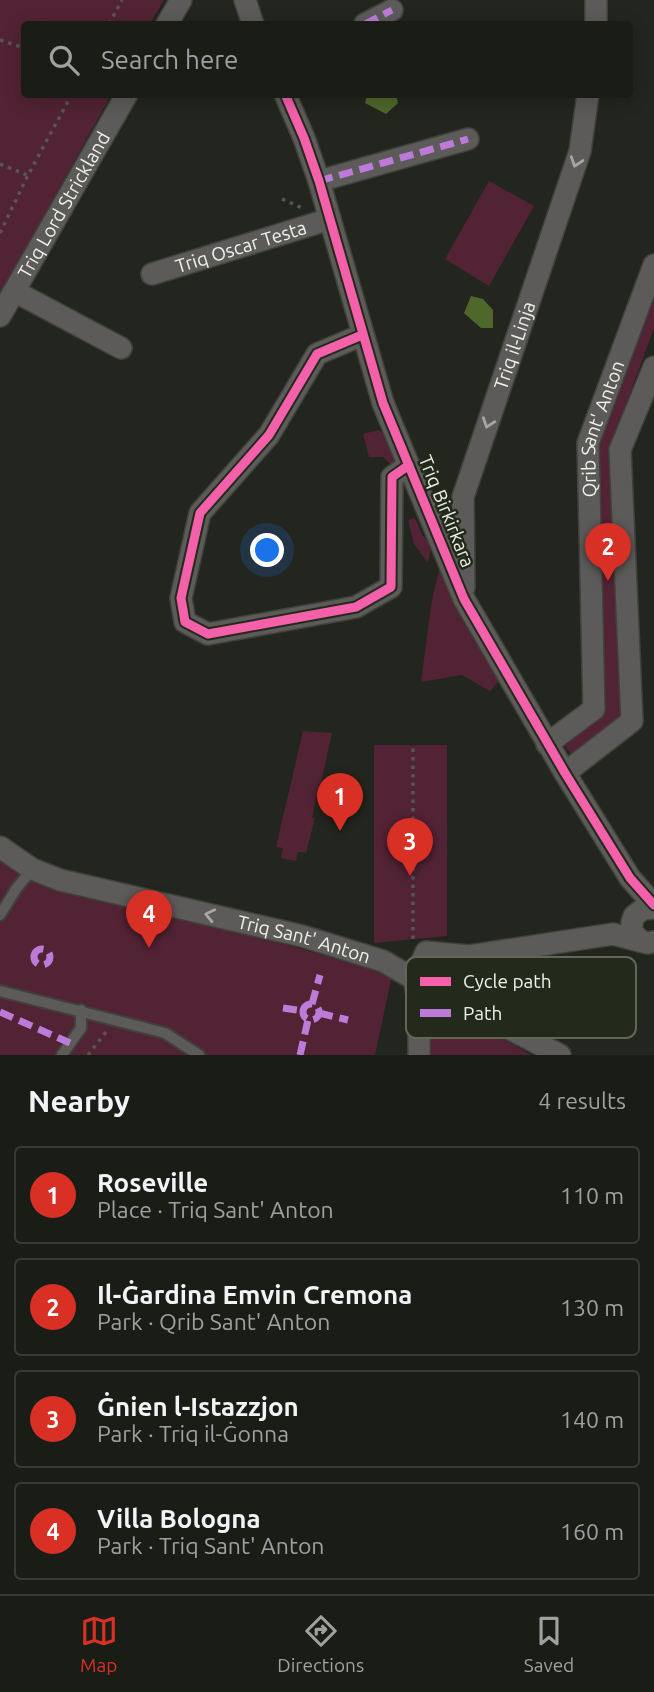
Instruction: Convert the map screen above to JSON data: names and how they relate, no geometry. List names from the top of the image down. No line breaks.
{"streets":{"street":["Triq Lord Strickland","Triq Oscar Testa","Triq il-Linja","Qrib Sant' Anton","Triq Birkirkara","Triq Sant' Anton"]},"crossings":[["Triq Oscar Testa","Triq Birkirkara"],["Triq il-Linja","Triq Birkirkara"],["Qrib Sant' Anton","Triq Birkirkara"]],"one_way":["Triq Sant' Anton"],"legend":["Cycle path","Path"],"page":{"search":"Search here","pins":["2","1","3","4"],"heading":["Nearby","4 results"],"list":[{"mark":"1","name":"Roseville","note":"Place · Triq Sant' Anton","value":"110 m"},{"mark":"2","name":"Il-Ġardina Emvin Cremona","note":"Park · Qrib Sant' Anton","value":"130 m"},{"mark":"3","name":"Ġnien l-Istazzjon","note":"Park · Triq il-Ġonna","value":"140 m"},{"mark":"4","name":"Villa Bologna","note":"Park · Triq Sant' Anton","value":"160 m"}],"nav":["Map","Directions","Saved"]}}
